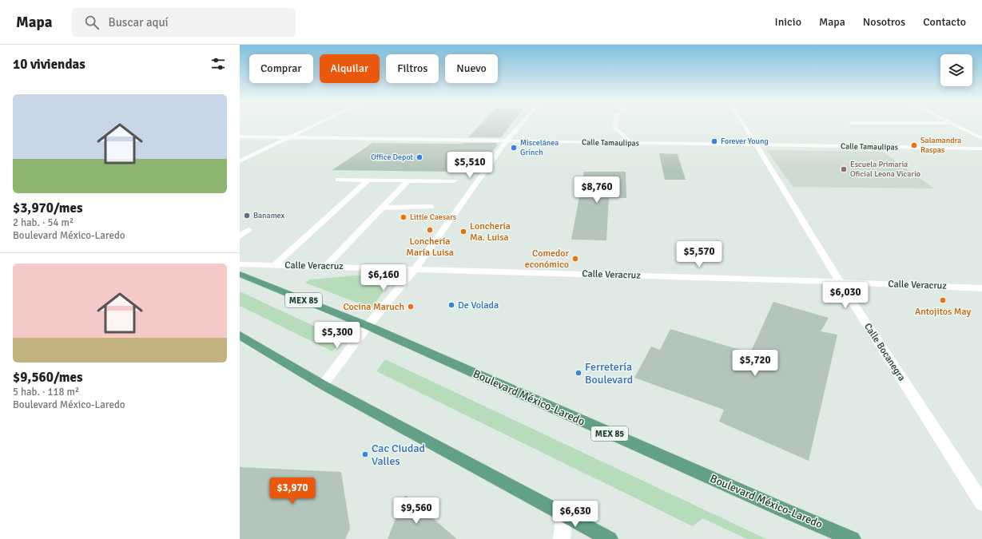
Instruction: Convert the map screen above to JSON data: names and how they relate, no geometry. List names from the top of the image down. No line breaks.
{"streets":{"main road":["MEX 85","Boulevard México-Laredo"],"street":["Calle Tamaulipas","Calle Veracruz","Calle Bocanegra"]},"crossings":[["Calle Tamaulipas","Calle Bocanegra"],["Calle Veracruz","Calle Bocanegra"]],"places":["Forever Young","Salamandra Raspas","Miscelánea Grinch","Office Depot","Escuela Primaria Oficial Leona Vicario","Banamex","Little Caesars","Lonchería María Luisa","Lonchería Ma. Luisa","Comedor económico","Antojitos May","De Volada","Cocina Maruch","Ferretería Boulevard","Cac Ciudad Valles"],"page":{"header":"Mapa","search":"Buscar aquí","nav":["Inicio","Mapa","Nosotros","Contacto"],"heading":"10 viviendas","chip":["Comprar","Alquilar","Filtros","Nuevo"],"list":[{"name":"$3,970/mes","note":"2 hab. · 54 m² · Boulevard México-Laredo"},{"name":"$9,560/mes","note":"5 hab. · 118 m² · Boulevard México-Laredo"}],"price":["$5,510","$8,760","$5,570","$6,160","$6,030","$5,300","$5,720","$3,970","$9,560","$6,630"]}}
